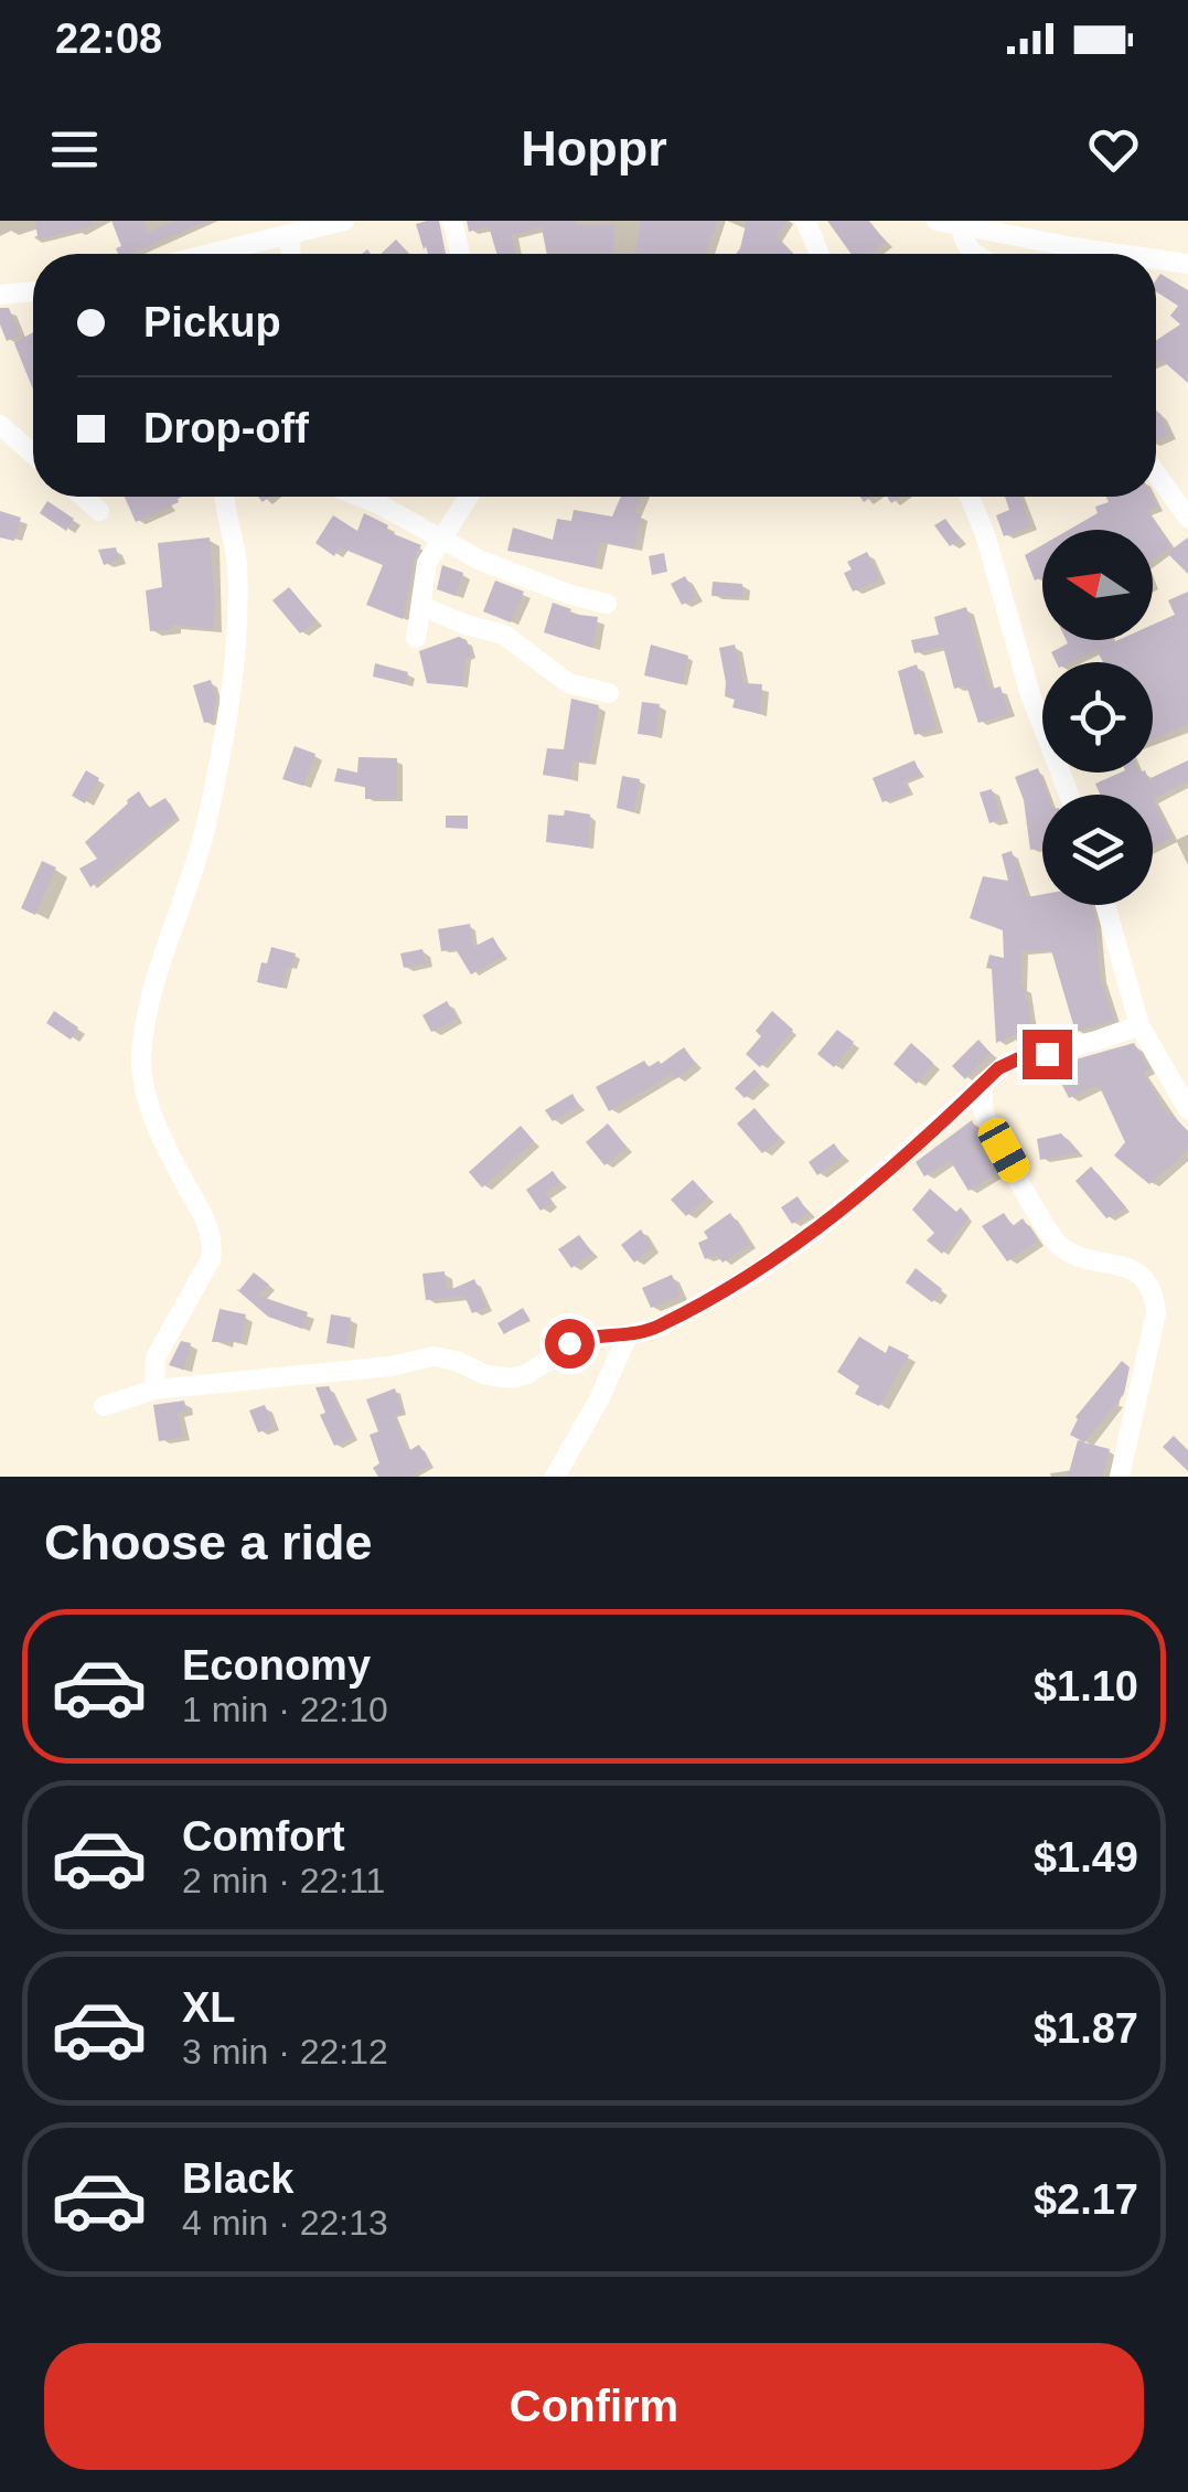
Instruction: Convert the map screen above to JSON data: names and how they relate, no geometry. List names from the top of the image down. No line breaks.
{"north":"left","page":{"status":"22:08","header":"Hoppr","banner":["Pickup","Drop-off"],"heading":"Choose a ride","list":[{"name":"Economy","note":"1 min · 22:10","value":"$1.10"},{"name":"Comfort","note":"2 min · 22:11","value":"$1.49"},{"name":"XL","note":"3 min · 22:12","value":"$1.87"},{"name":"Black","note":"4 min · 22:13","value":"$2.17"}],"buttons":"Confirm"}}
